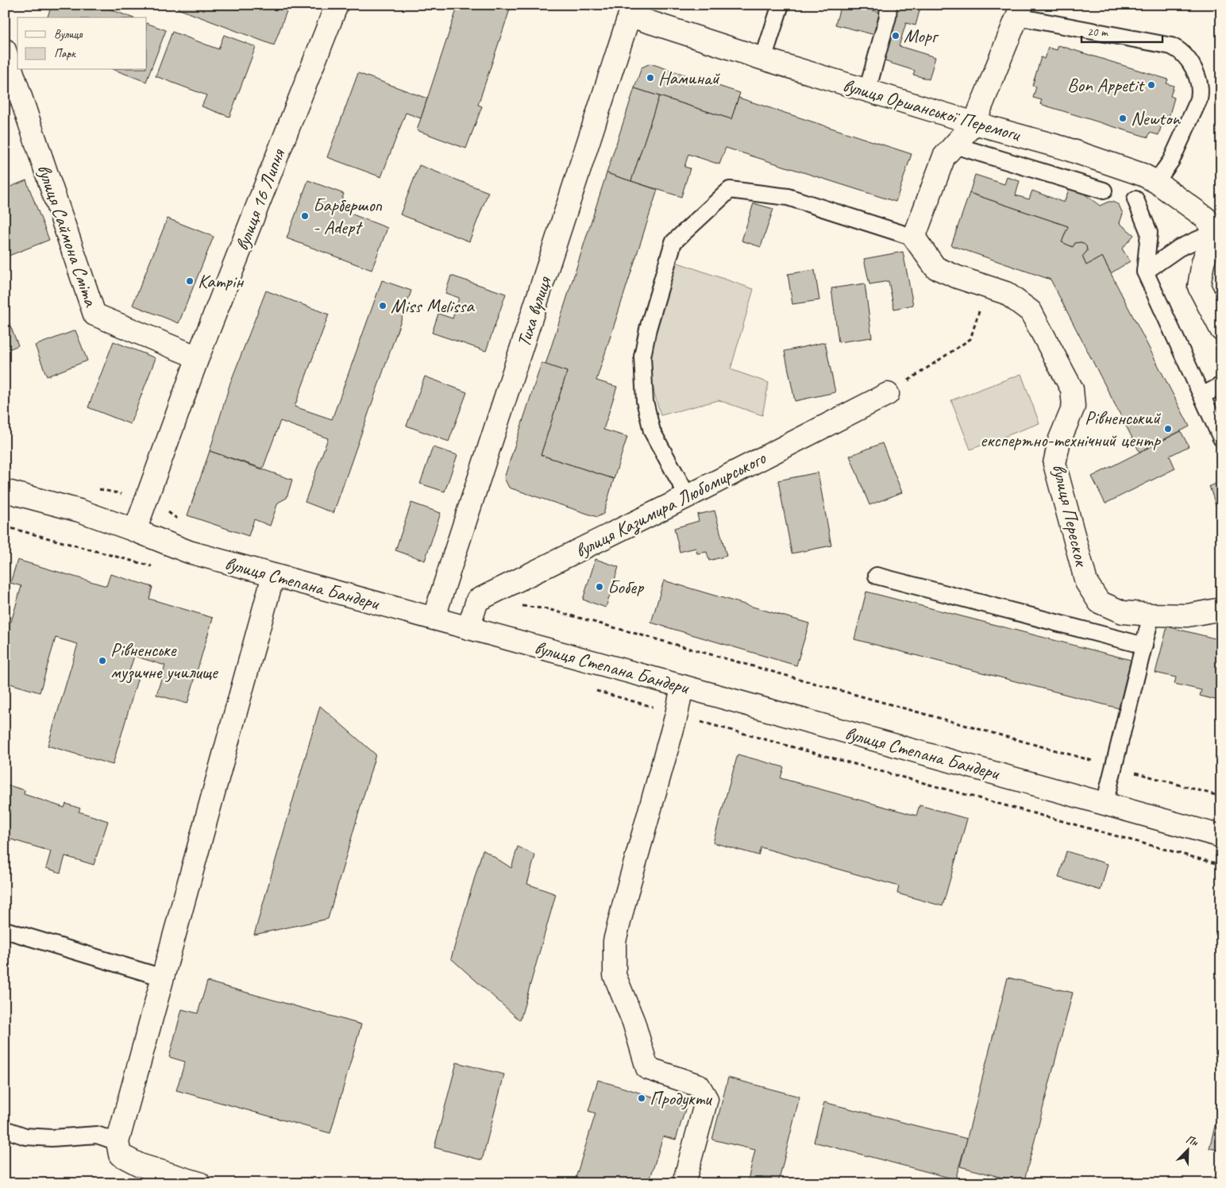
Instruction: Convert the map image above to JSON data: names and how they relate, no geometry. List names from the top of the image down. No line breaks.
{"streets":{"street":["вулиця Оршанської Перемоги","вулиця 16 Липня","вулиця Саймона Сміта","Тиха вулиця","вулиця Казимира Любомирського","вулиця Перескок","вулиця Степана Бандери"]},"crossings":[["вулиця Оршанської Перемоги","Тиха вулиця"],["вулиця 16 Липня","вулиця Саймона Сміта"],["вулиця 16 Липня","вулиця Степана Бандери"],["Тиха вулиця","вулиця Степана Бандери"],["вулиця Казимира Любомирського","вулиця Степана Бандери"]],"places":["Морг","Наминай","Bon Appetit","Newton","Барбершоп - Adept","Катрін","Miss Melissa","Рівненський експертно-технічний центр","Бобер","Рівненське музичне училище","Продукти"],"legend":["Вулиця","Парк"],"scale_bar":"20 m","north":"top right"}
